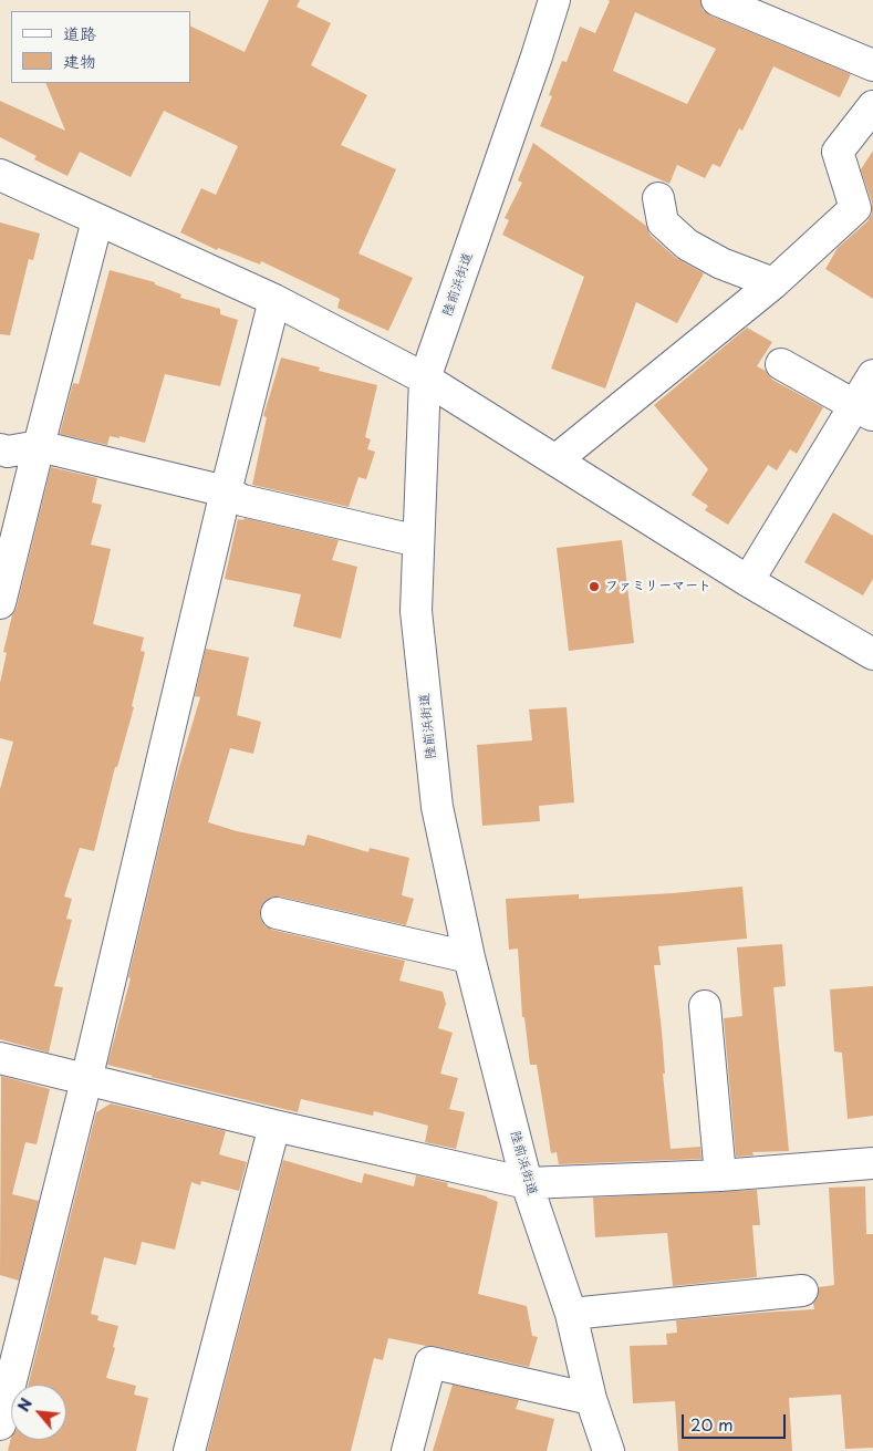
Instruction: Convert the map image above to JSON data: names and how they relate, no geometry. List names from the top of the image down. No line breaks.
{"streets":{"street":["陸前浜街道"]},"places":["ファミリーマート"],"legend":["道路","建物"],"scale_bar":"20 m","north":"top left"}
